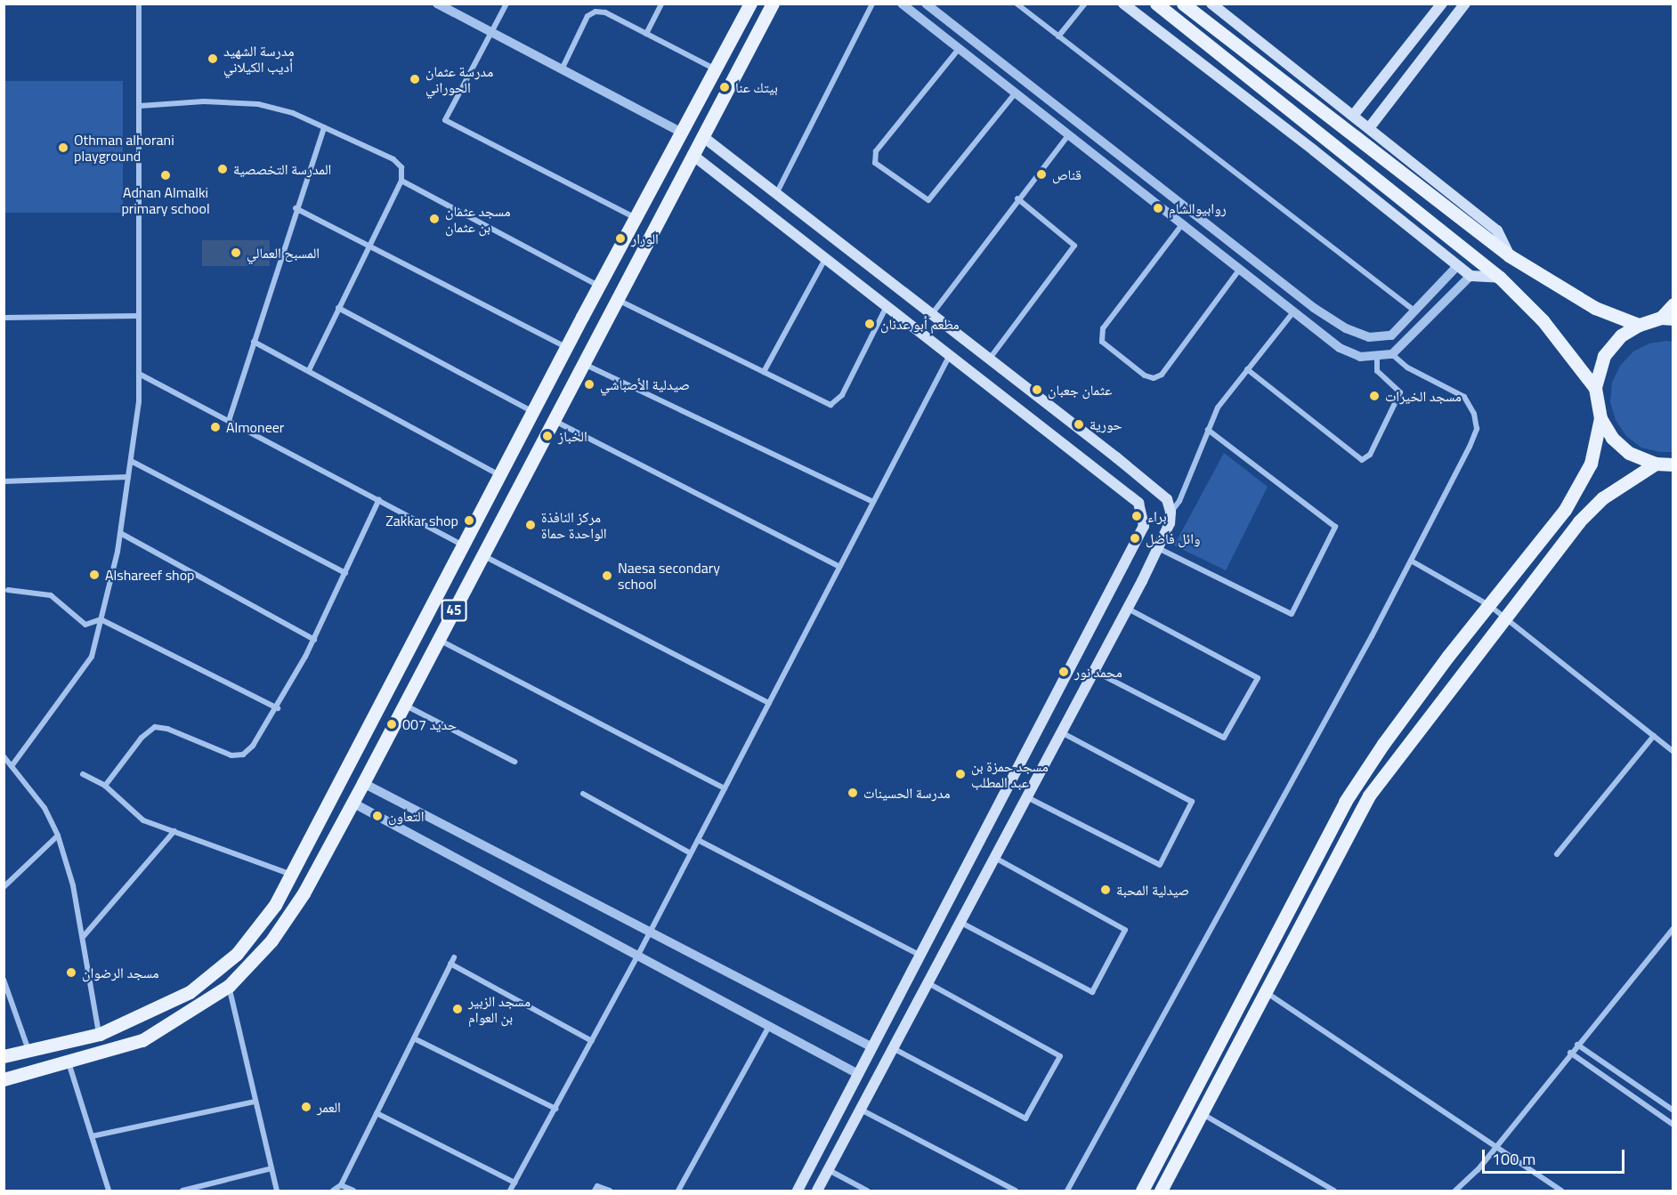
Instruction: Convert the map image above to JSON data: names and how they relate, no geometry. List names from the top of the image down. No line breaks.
{"streets":{"main road":["45"]},"places":["مدرسة الشهيد أديب الكيلاني","مدرسة عثمان الحوراني","بيتك عنا","Othman alhorani playground","المدرسة التخصصية","قناص","Adnan Almalki primary school","روابيوالشام","مسجد عثمان بن عثمان","الورار","المسبح العمالي","مطعم أبو عدنان","صيدلية الأصباشي","عثمان جعبان","مسجد الخيرات","حورية","Almoneer","الخباز","براء","Zakkar shop","مركز النافذة الواحدة حماة","وائل فاضل","Alshareef shop","Naesa secondary school","محمد نور","حديد 007","مسجد حمزة بن عبد المطلب","مدرسة الحسينات","التعاون","صيدلية المحبة","مسجد الرضوان","مسجد الزبير بن العوام","العمر"],"scale_bar":"100 m"}
